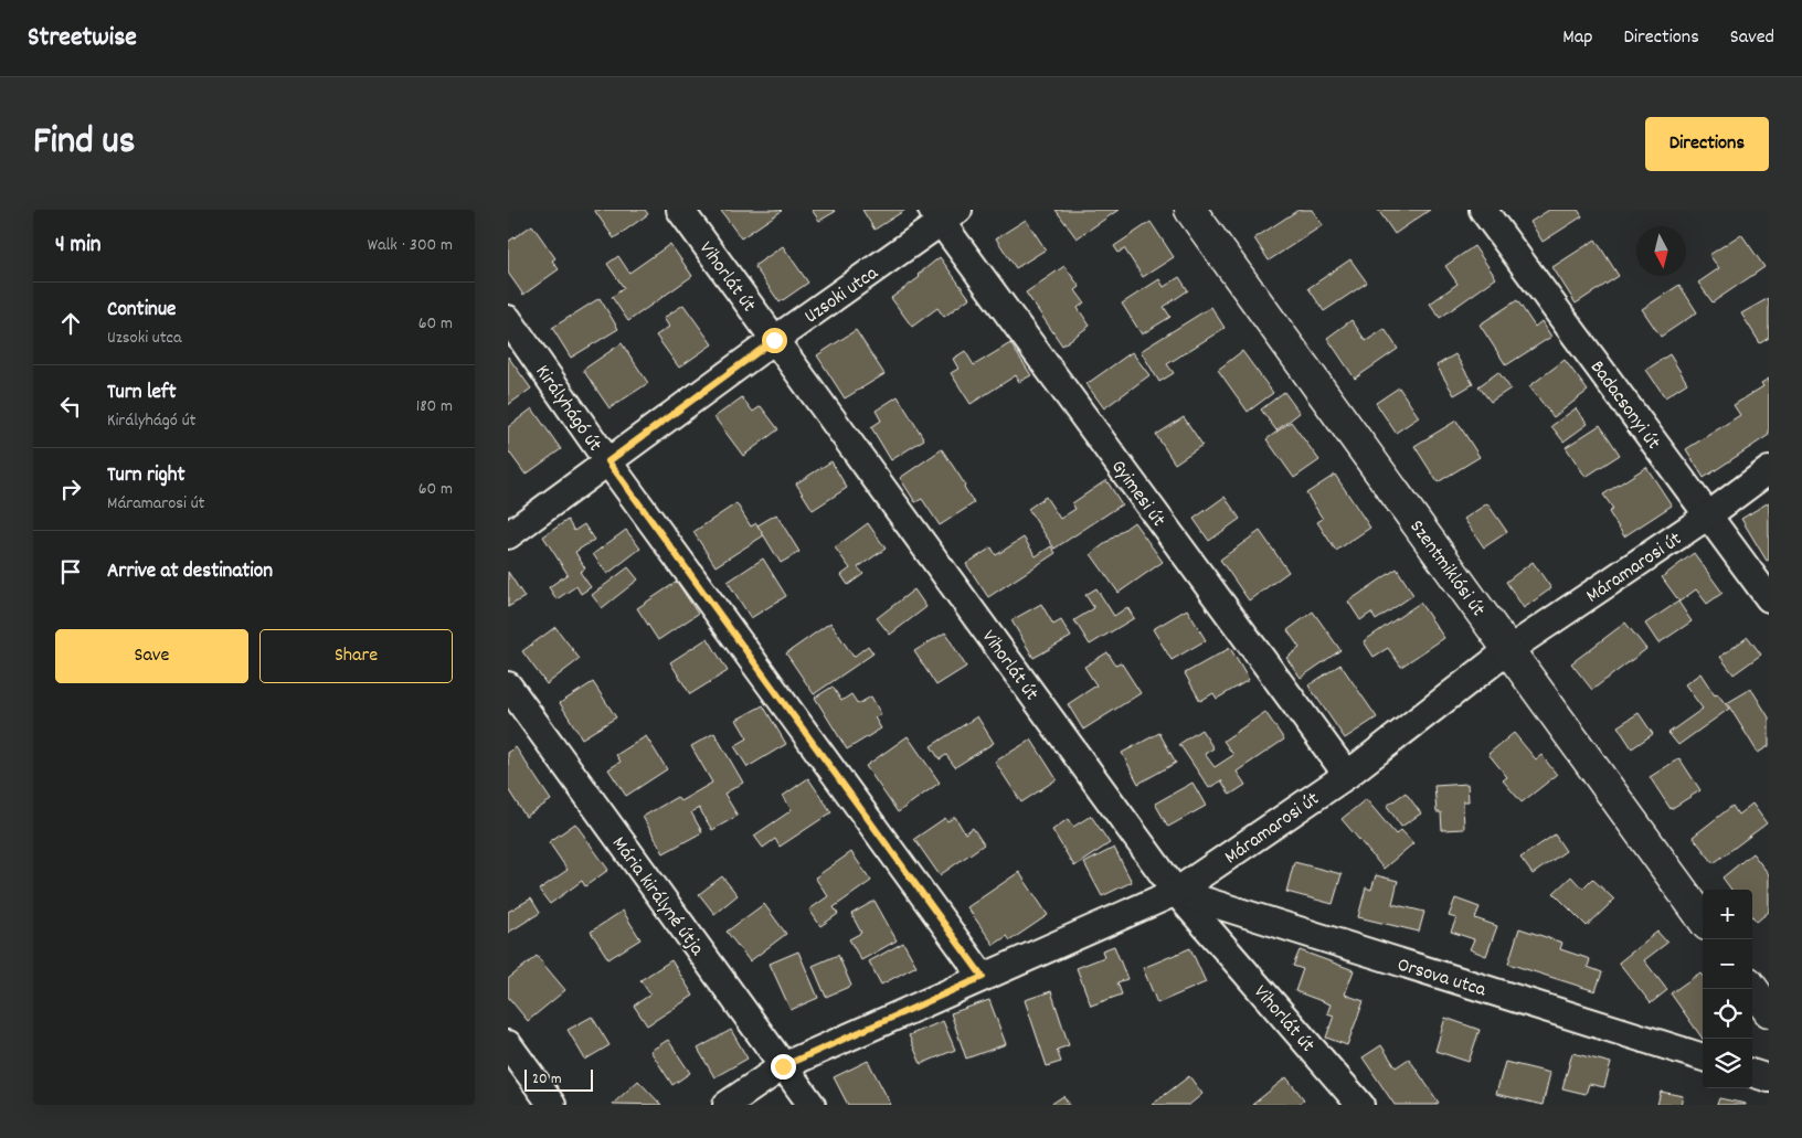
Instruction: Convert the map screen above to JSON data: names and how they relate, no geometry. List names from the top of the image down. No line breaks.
{"streets":{"street":["Vihorlát út","Uzsoki utca","Badacsonyi út","Királyhágó út","Gyimesi út","Máramarosi út","Szentmiklósi út","Mária királyné útja","Orsova utca"]},"crossings":[["Vihorlát út","Uzsoki utca"],["Vihorlát út","Máramarosi út"],["Vihorlát út","Orsova utca"],["Uzsoki utca","Királyhágó út"],["Uzsoki utca","Gyimesi út"],["Badacsonyi út","Máramarosi út"],["Királyhágó út","Máramarosi út"],["Gyimesi út","Máramarosi út"],["Máramarosi út","Szentmiklósi út"],["Máramarosi út","Mária királyné útja"],["Máramarosi út","Orsova utca"]],"scale_bar":"20 m","north":"bottom","page":{"header":"Streetwise","nav":["Map","Directions","Saved"],"title":"Find us","buttons":["Directions",["Save","Share"]],"heading":["4 min","Walk · 300 m"],"list":[["Continue","Uzsoki utca","60 m"],["Turn left","Királyhágó út","180 m"],["Turn right","Máramarosi út","60 m"],"Arrive at destination"],"map_buttons":["+","−"],"scale":"20 m"}}
